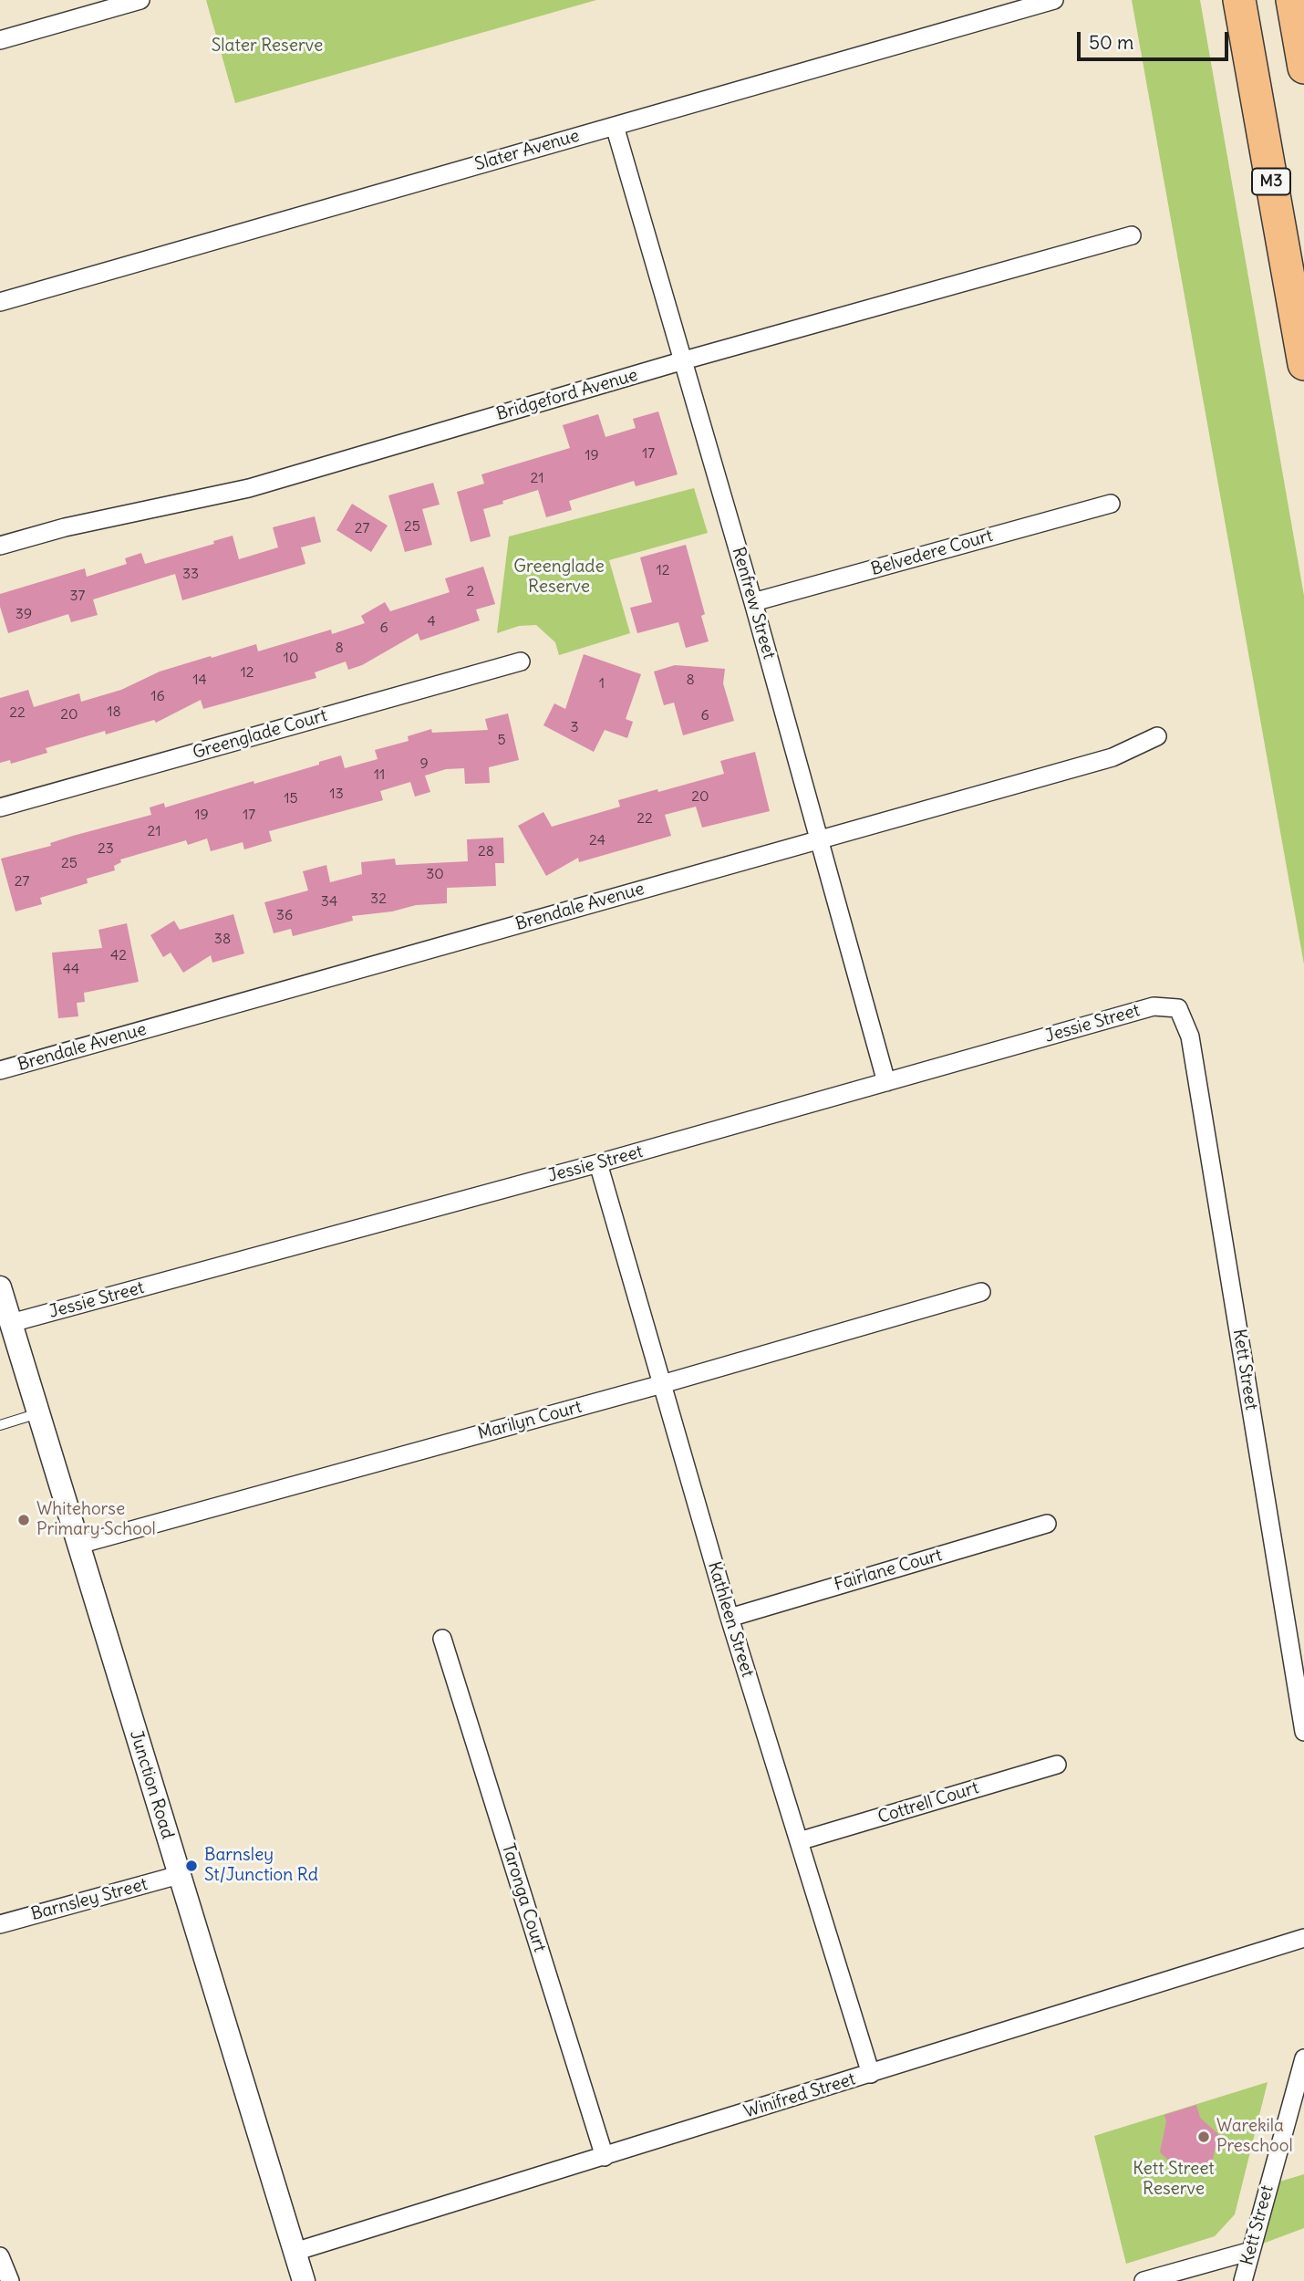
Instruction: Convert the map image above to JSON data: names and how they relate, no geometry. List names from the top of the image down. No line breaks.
{"streets":{"highway":["M3"],"street":["Slater Avenue","Bridgeford Avenue","Belvedere Court","Renfrew Street","Greenglade Court","Brendale Avenue","Jessie Street","Kett Street","Marilyn Court","Fairlane Court","Kathleen Street","Junction Road","Cottrell Court","Taronga Court","Barnsley Street","Winifred Street"]},"crossings":[["Slater Avenue","Renfrew Street"],["Bridgeford Avenue","Renfrew Street"],["Belvedere Court","Renfrew Street"],["Renfrew Street","Brendale Avenue"],["Renfrew Street","Jessie Street"],["Jessie Street","Kett Street"],["Jessie Street","Kathleen Street"],["Jessie Street","Junction Road"],["Marilyn Court","Kathleen Street"],["Marilyn Court","Junction Road"],["Fairlane Court","Kathleen Street"],["Kathleen Street","Cottrell Court"],["Kathleen Street","Winifred Street"],["Junction Road","Barnsley Street"],["Junction Road","Winifred Street"],["Taronga Court","Winifred Street"]],"parks":["Slater Reserve","Greenglade Reserve","Kett Street Reserve"],"places":["Whitehorse Primary School","Barnsley St/Junction Rd","Warekila Preschool"],"house_numbers":["17","19","21","25","27","12","33","2","37","39","4","6","8","10","12","14","8","1","16","18","22","20","6","3","5","9","11","13","20","15","19","17","22","21","24","23","28","25","30","27","32","34","36","38","42","44"],"scale_bar":"50 m"}
